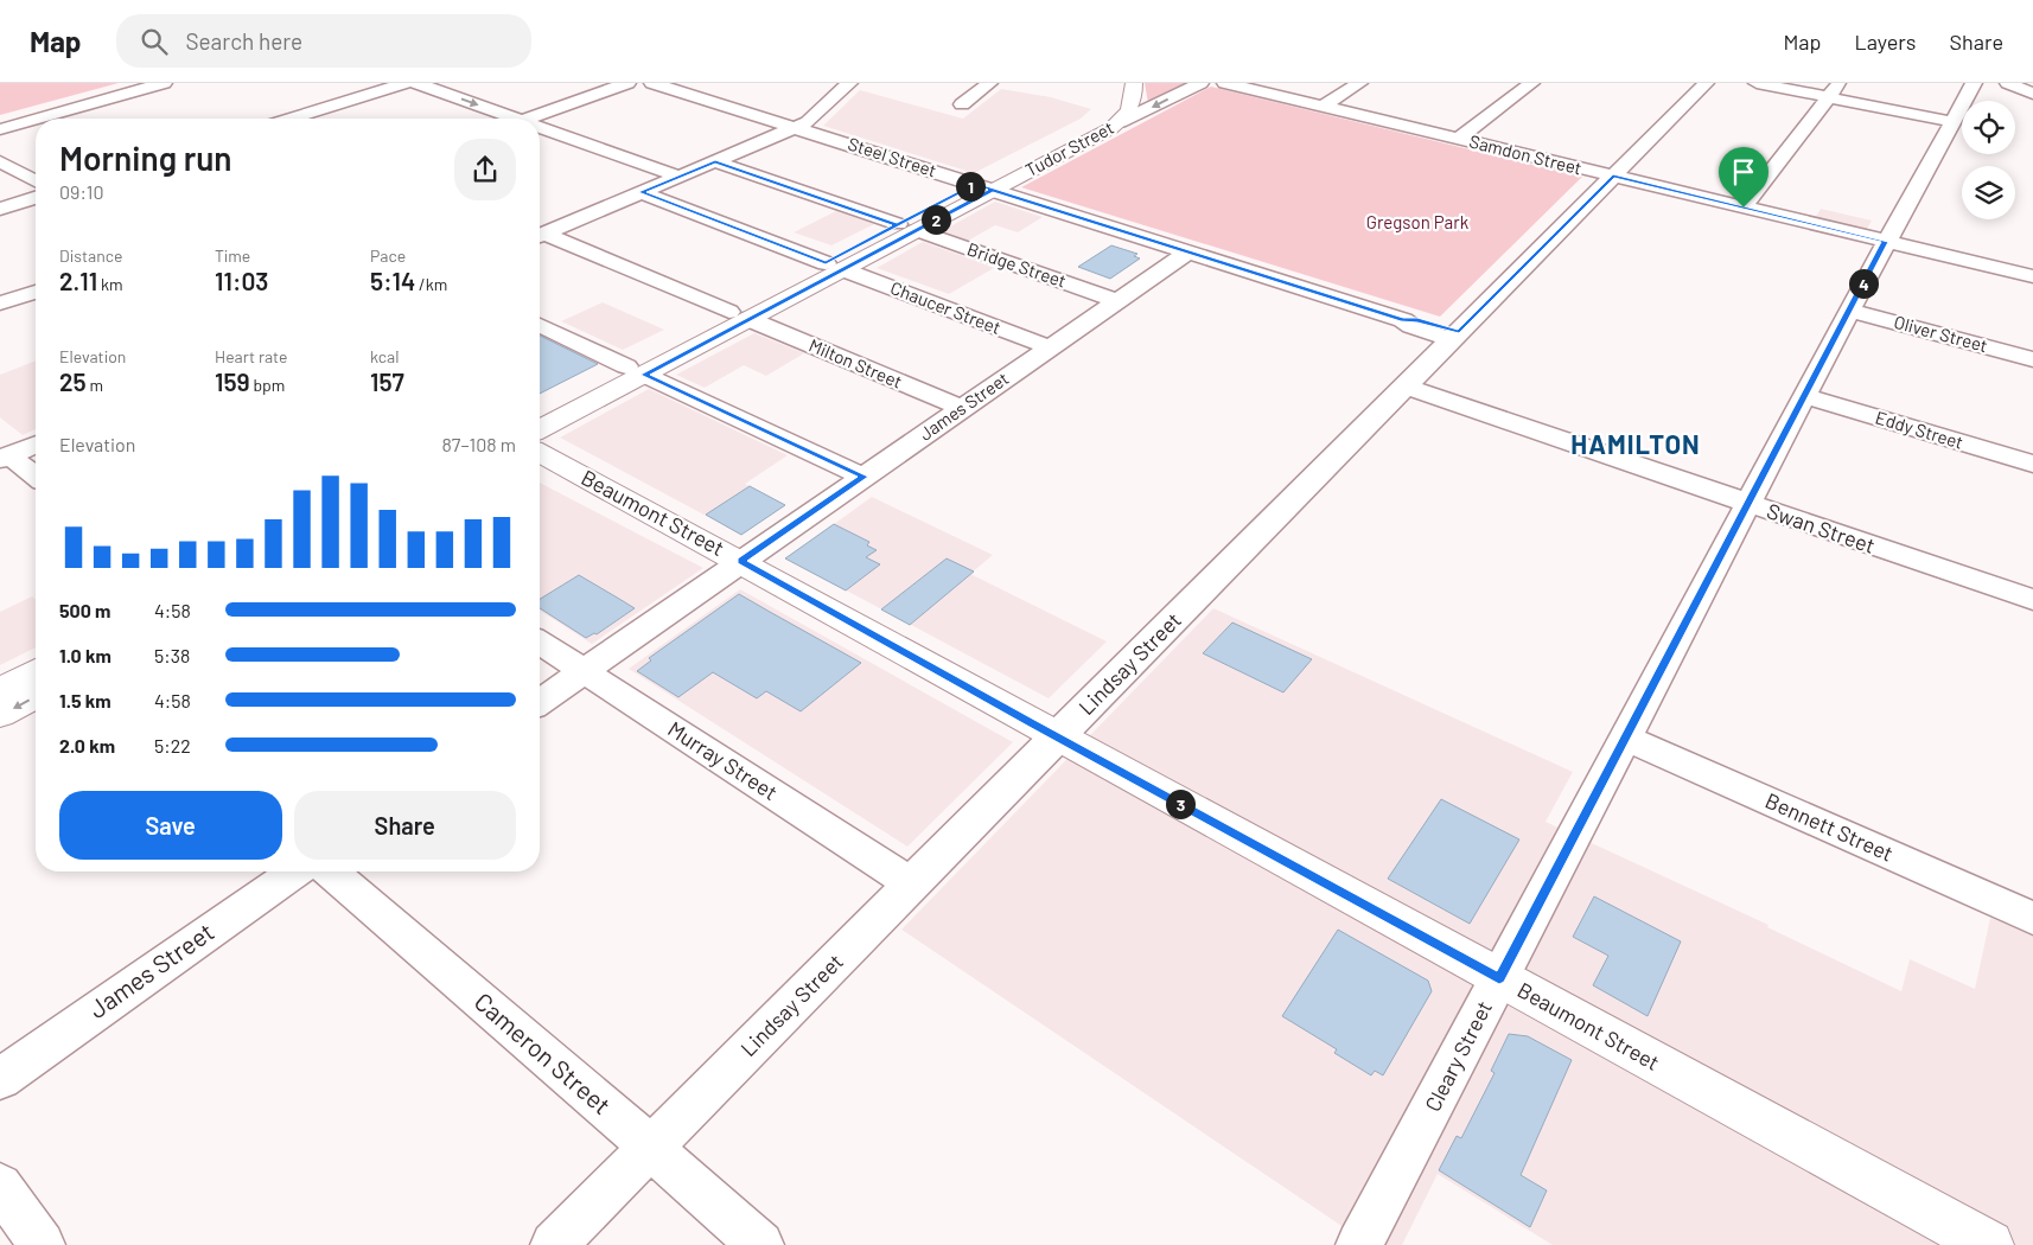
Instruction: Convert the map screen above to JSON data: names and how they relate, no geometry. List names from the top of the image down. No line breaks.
{"streets":{"main road":["Tudor Street","Beaumont Street"],"street":["Samdon Street","Steel Street","Bridge Street","Chaucer Street","Oliver Street","Milton Street","James Street","Eddy Street","Swan Street","Lindsay Street","Murray Street","Bennett Street","Cameron Street","Cleary Street"]},"crossings":[["Tudor Street","Steel Street"],["Tudor Street","Bridge Street"],["Tudor Street","Chaucer Street"],["Tudor Street","Milton Street"],["Samdon Street","Lindsay Street"],["Samdon Street","Cleary Street"],["Steel Street","James Street"],["Steel Street","Lindsay Street"],["Bridge Street","James Street"],["Chaucer Street","James Street"],["Oliver Street","Cleary Street"],["Milton Street","James Street"],["James Street","Beaumont Street"],["James Street","Murray Street"],["Eddy Street","Cleary Street"],["Beaumont Street","Lindsay Street"],["Beaumont Street","Cleary Street"],["Swan Street","Lindsay Street"],["Swan Street","Cleary Street"],["Lindsay Street","Murray Street"],["Lindsay Street","Cameron Street"],["Bennett Street","Cleary Street"]],"districts":["HAMILTON"],"parks":["Gregson Park"],"page":{"header":"Map","search":"Search here","nav":["Map","Layers","Share"],"heading":["Morning run","09:10"],"pins":["1","2","4","3"],"stats":[["Distance","2.11 km"],["Time","11:03"],["Pace","5:14 /km"],["Elevation","25 m"],["Heart rate","159 bpm"],["kcal","157"]],"chart":["Elevation","87–108 m"],"list":[{"name":"500 m","note":"4:58"},{"name":"1.0 km","note":"5:38"},{"name":"1.5 km","note":"4:58"},{"name":"2.0 km","note":"5:22"}],"buttons":["Save","Share"]}}
